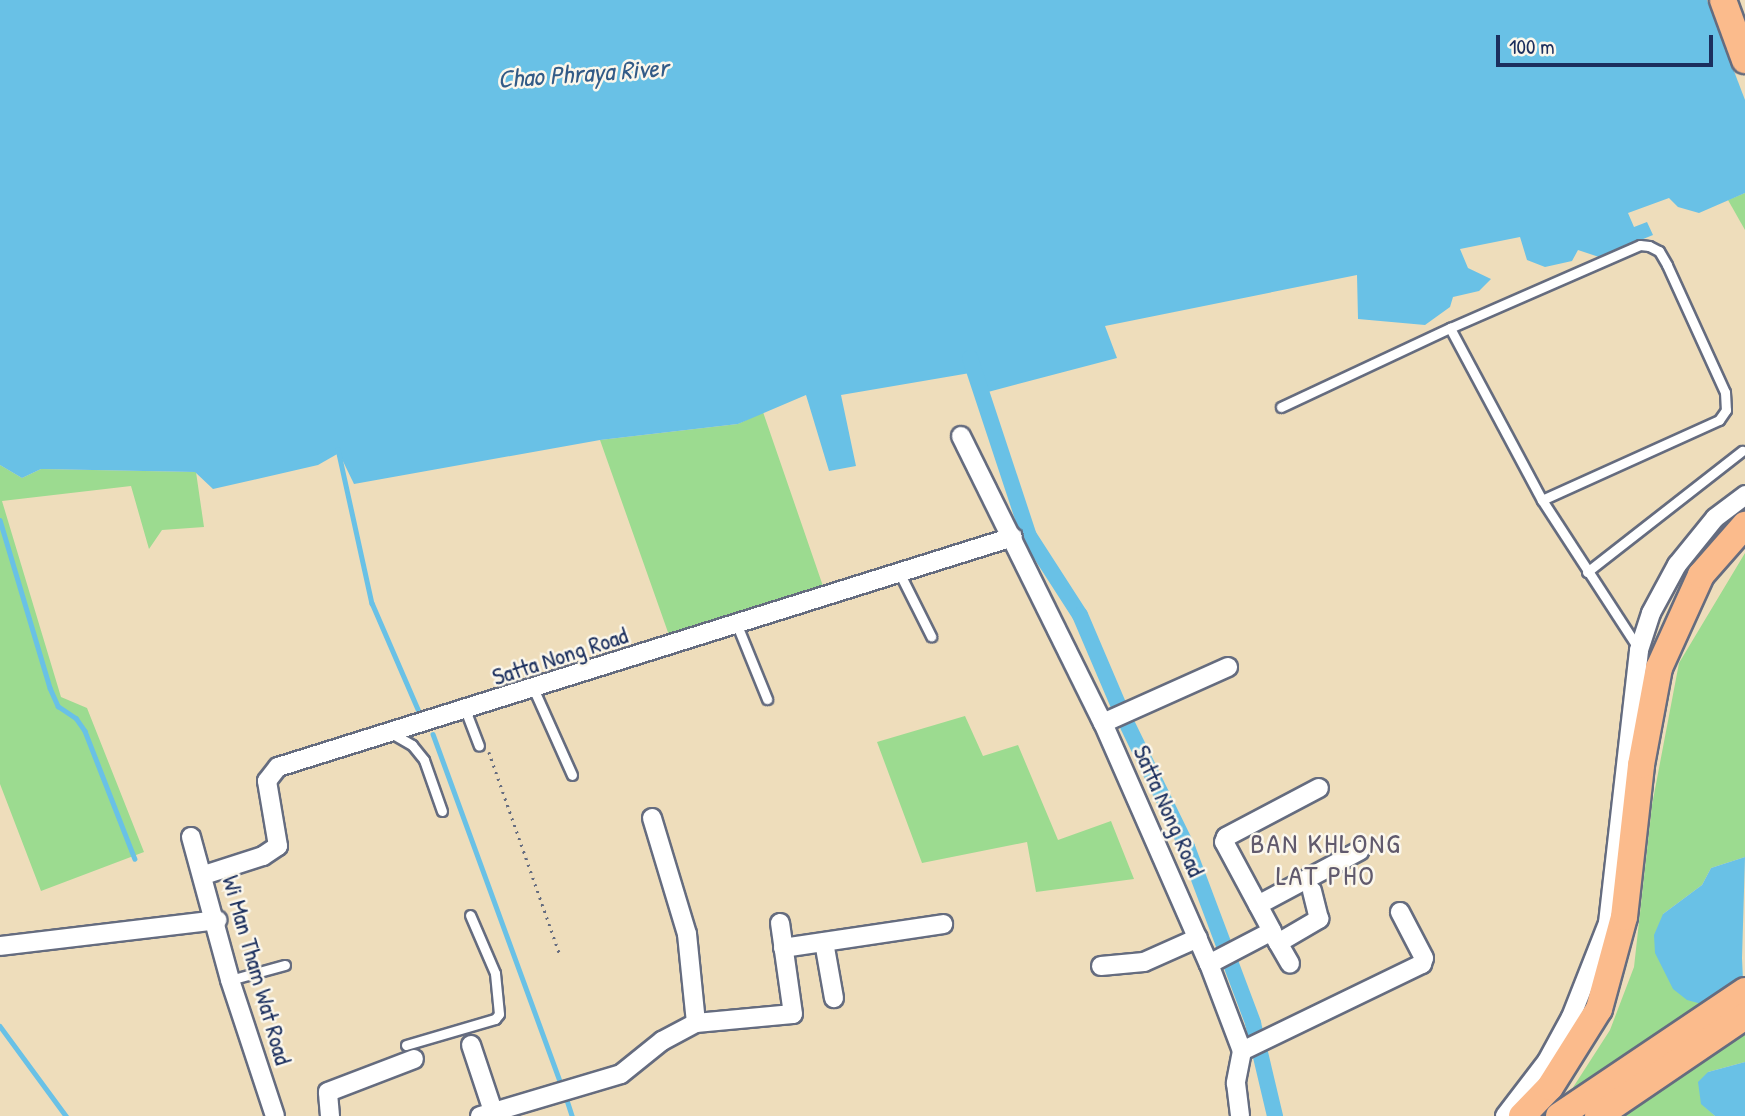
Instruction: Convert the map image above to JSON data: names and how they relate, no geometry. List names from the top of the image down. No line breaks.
{"streets":{"street":["Satta Nong Road","Wi Man Tham Wat Road"]},"crossings":[["Satta Nong Road","Wi Man Tham Wat Road"]],"districts":["BAN KHLONG LAT PHO"],"water":["Chao Phraya River"],"scale_bar":"100 m"}
